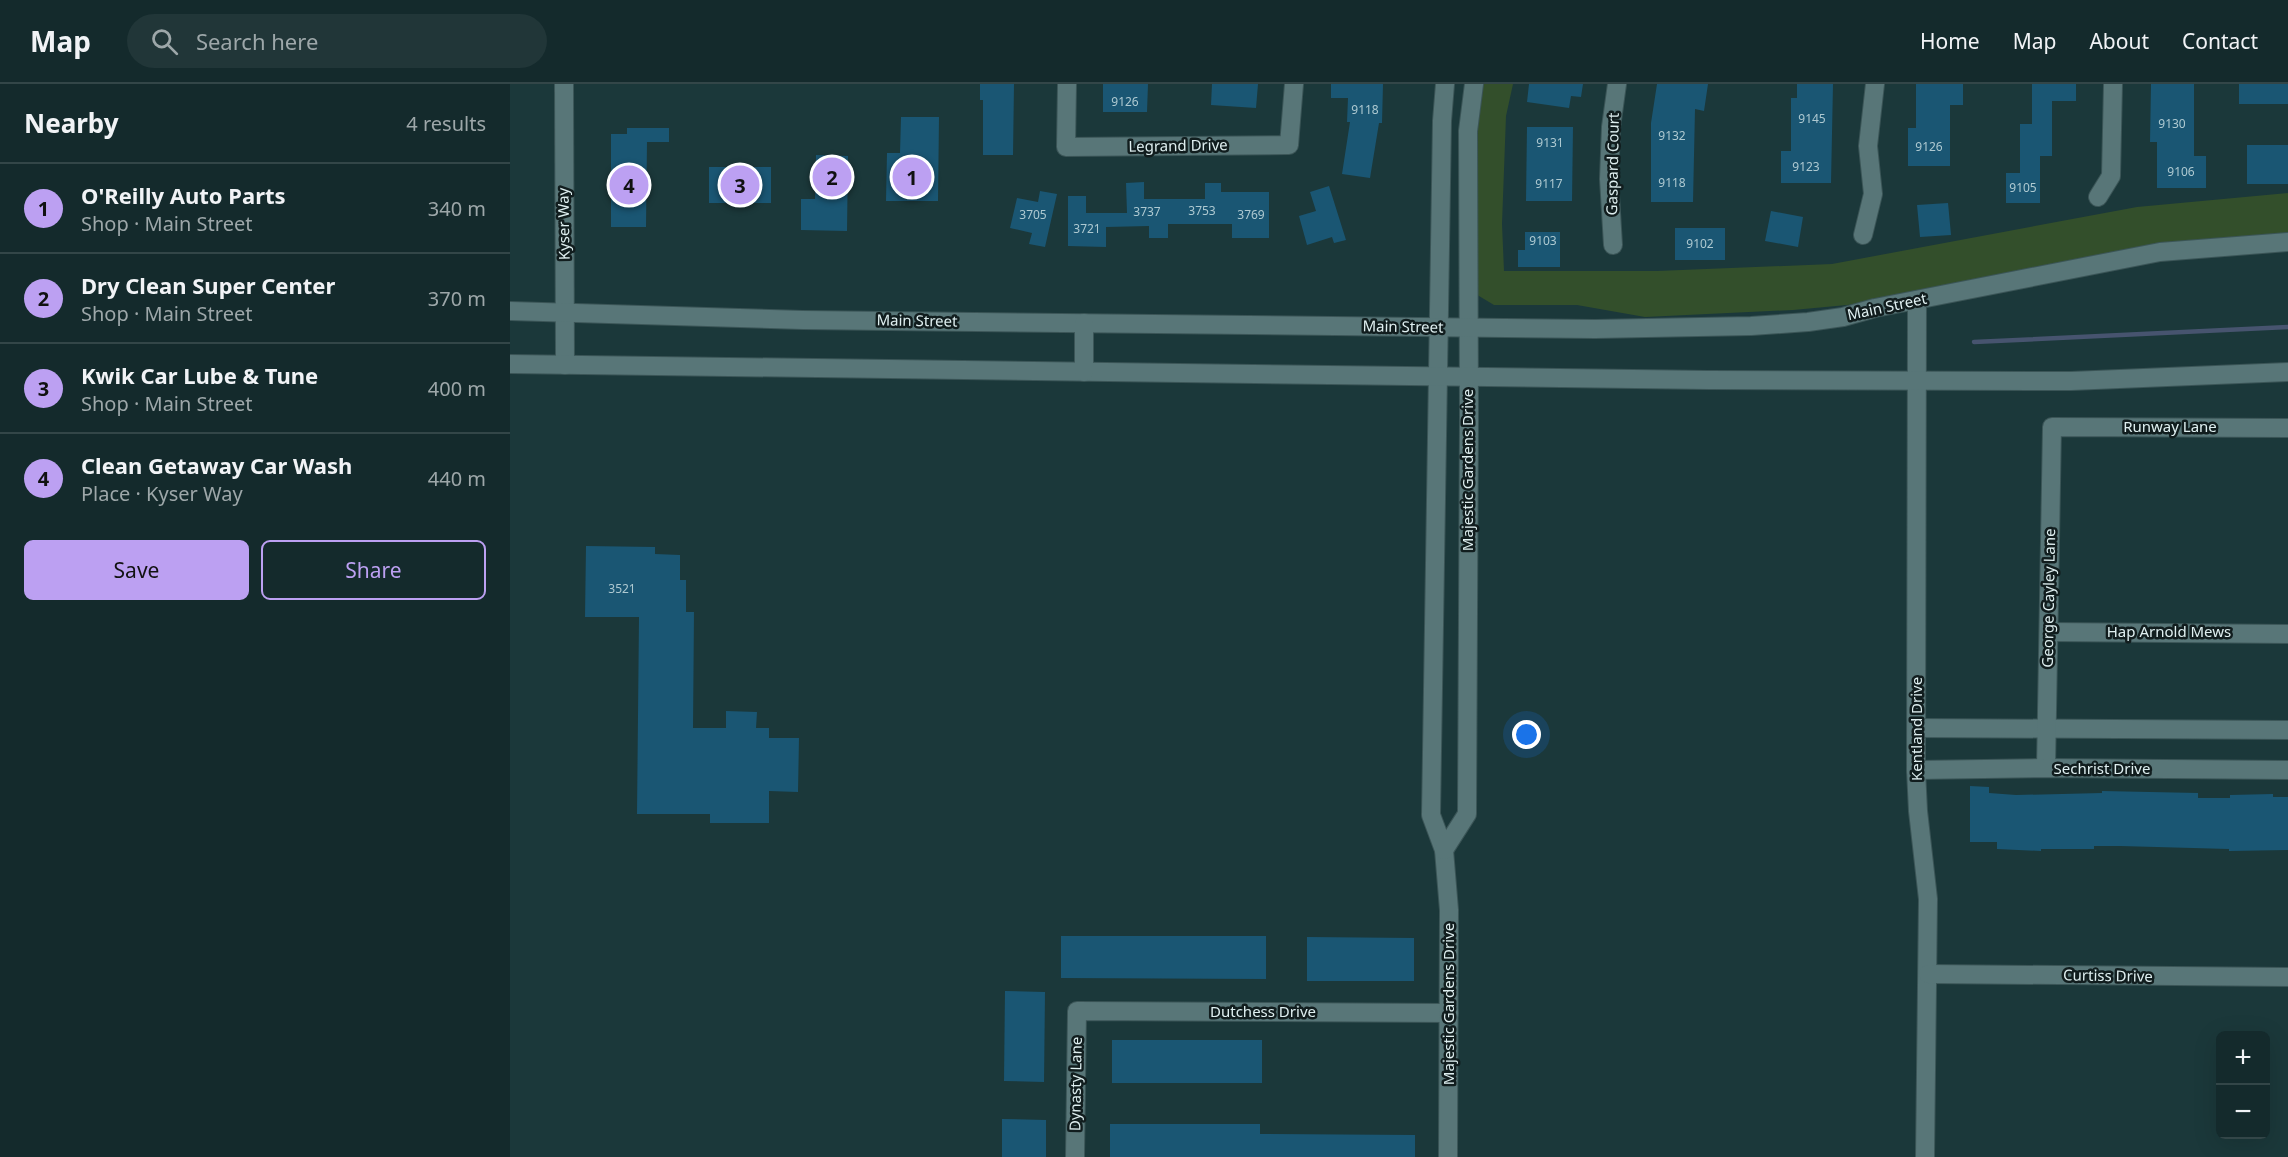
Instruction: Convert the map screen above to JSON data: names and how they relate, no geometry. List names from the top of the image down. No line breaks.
{"streets":{"street":["Legrand Drive","Gaspard Court","Kyser Way","Main Street","Runway Lane","Majestic Gardens Drive","George Cayley Lane","Hap Arnold Mews","Kentland Drive","Sechrist Drive","Curtiss Drive","Dutchess Drive","Dynasty Lane"]},"crossings":[["Kyser Way","Main Street"],["Main Street","Majestic Gardens Drive"],["Main Street","Kentland Drive"],["Runway Lane","George Cayley Lane"],["Majestic Gardens Drive","Dutchess Drive"],["George Cayley Lane","Hap Arnold Mews"],["George Cayley Lane","Sechrist Drive"],["Kentland Drive","Sechrist Drive"],["Kentland Drive","Curtiss Drive"],["Dutchess Drive","Dynasty Lane"]],"house_numbers":["9126","9118","9145","9130","9132","9131","9126","9123","9106","9118","9117","9105","3753","3737","3705","3769","3721","9103","9102","3521"],"page":{"header":"Map","search":"Search here","nav":["Home","Map","About","Contact"],"heading":["Nearby","4 results"],"pins":["1","2","3","4"],"list":[{"mark":"1","name":"O'Reilly Auto Parts","note":"Shop · Main Street","value":"340 m"},{"mark":"2","name":"Dry Clean Super Center","note":"Shop · Main Street","value":"370 m"},{"mark":"3","name":"Kwik Car Lube & Tune","note":"Shop · Main Street","value":"400 m"},{"mark":"4","name":"Clean Getaway Car Wash","note":"Place · Kyser Way","value":"440 m"}],"buttons":["Save","Share"],"map_buttons":["+","−"]}}
